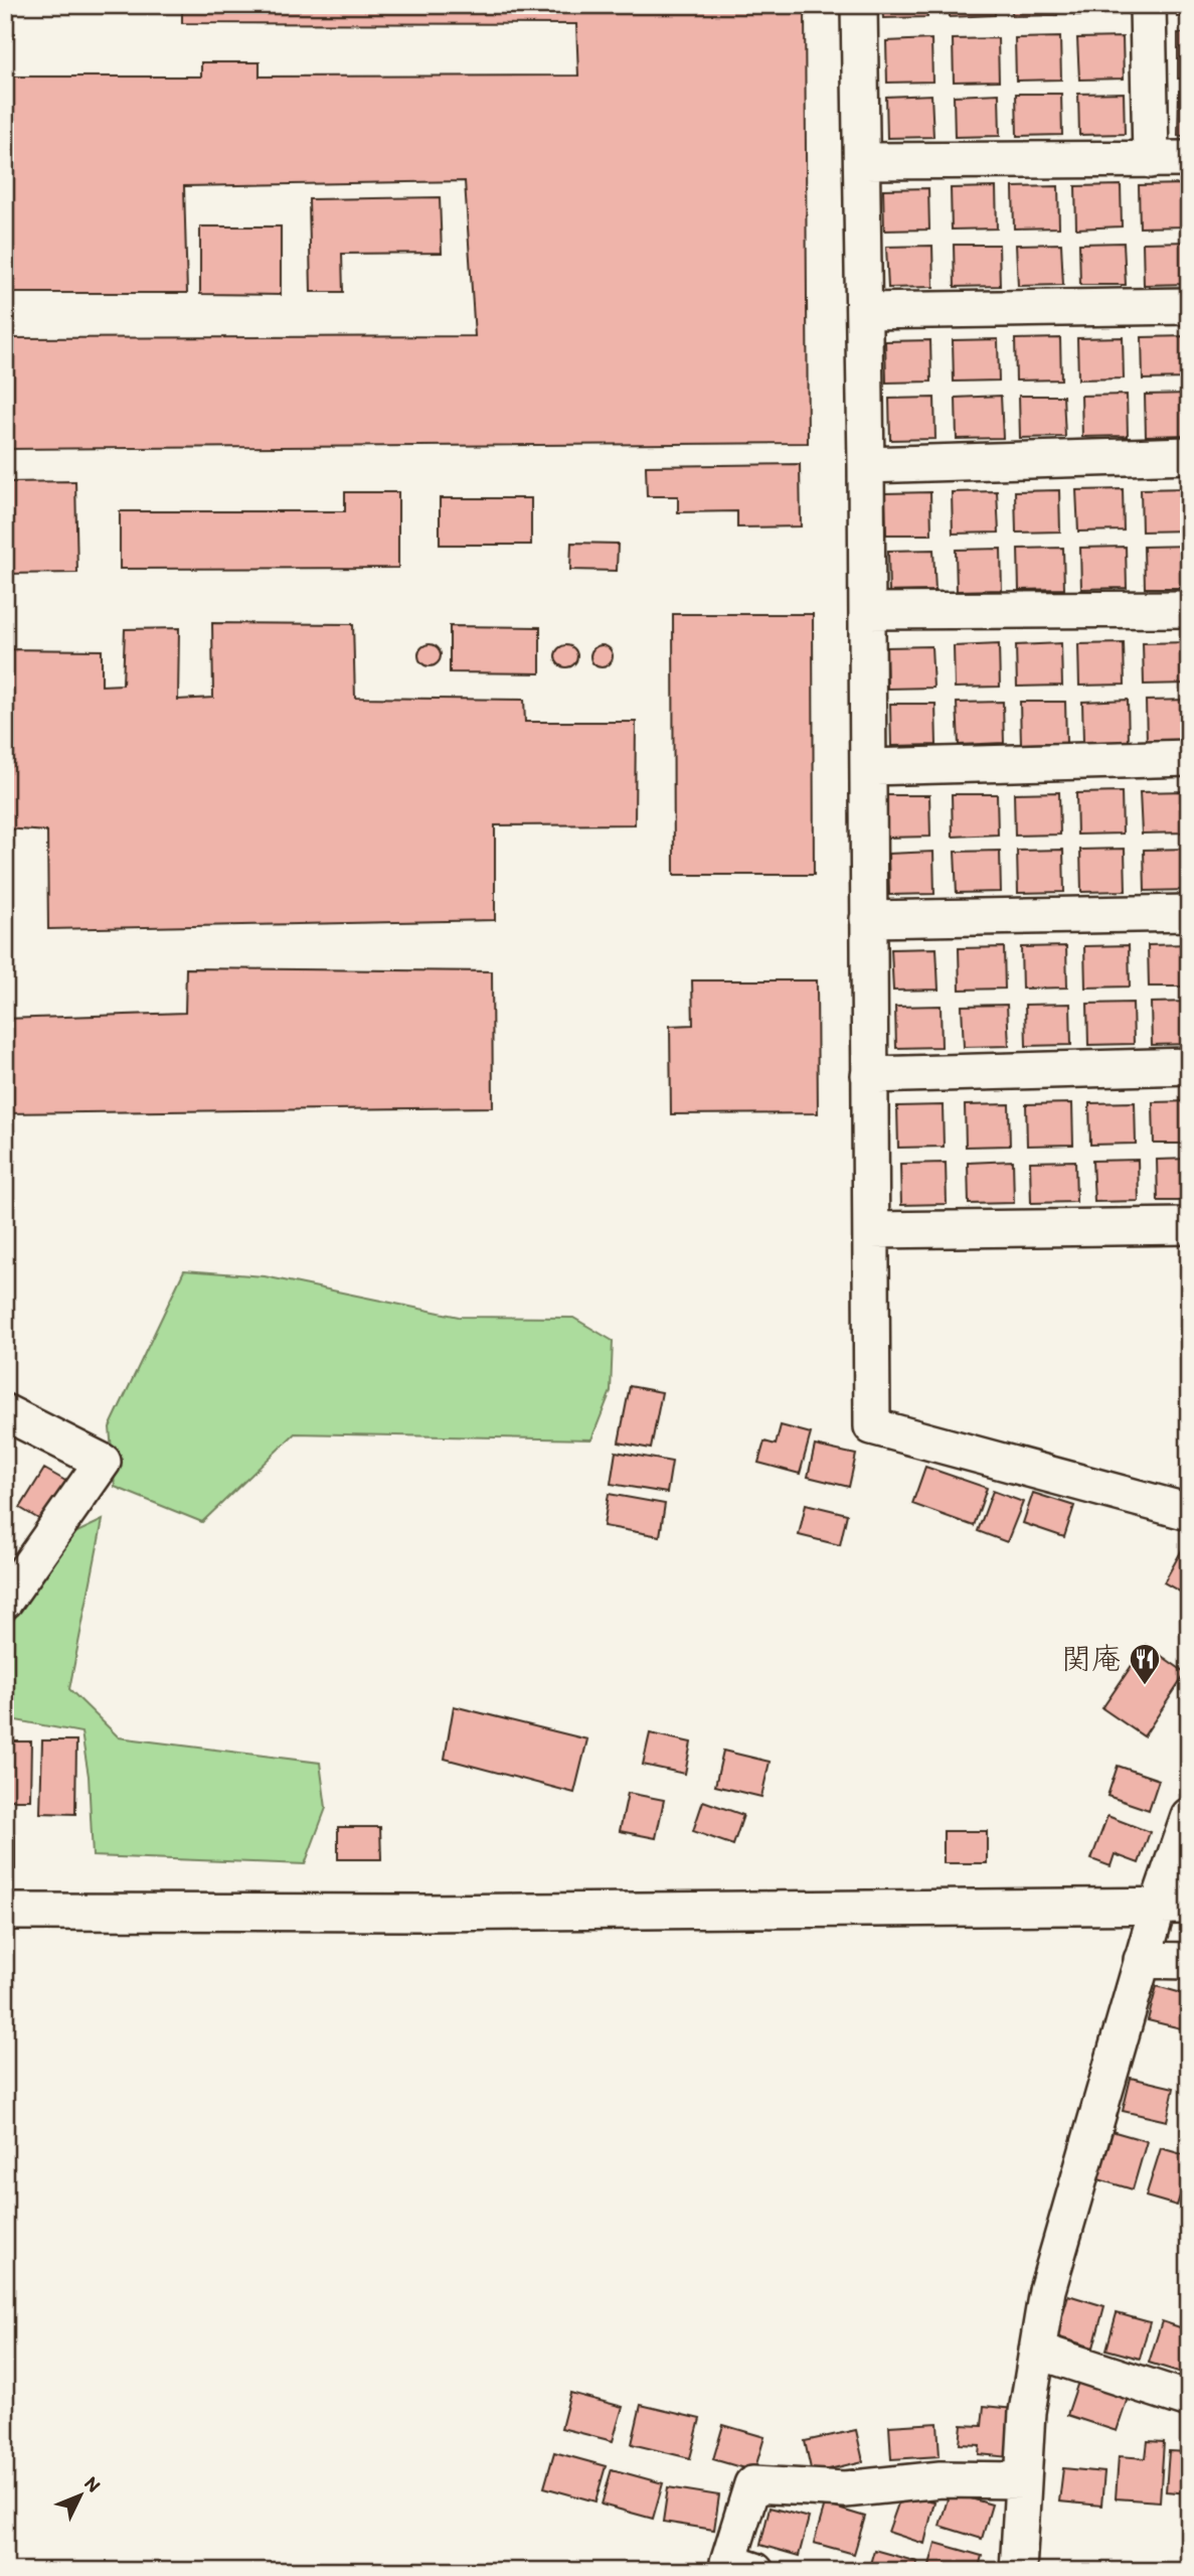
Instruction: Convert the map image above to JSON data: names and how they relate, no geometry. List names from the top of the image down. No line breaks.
{"places":{"restaurant":["関庵"]},"north":"top right"}
